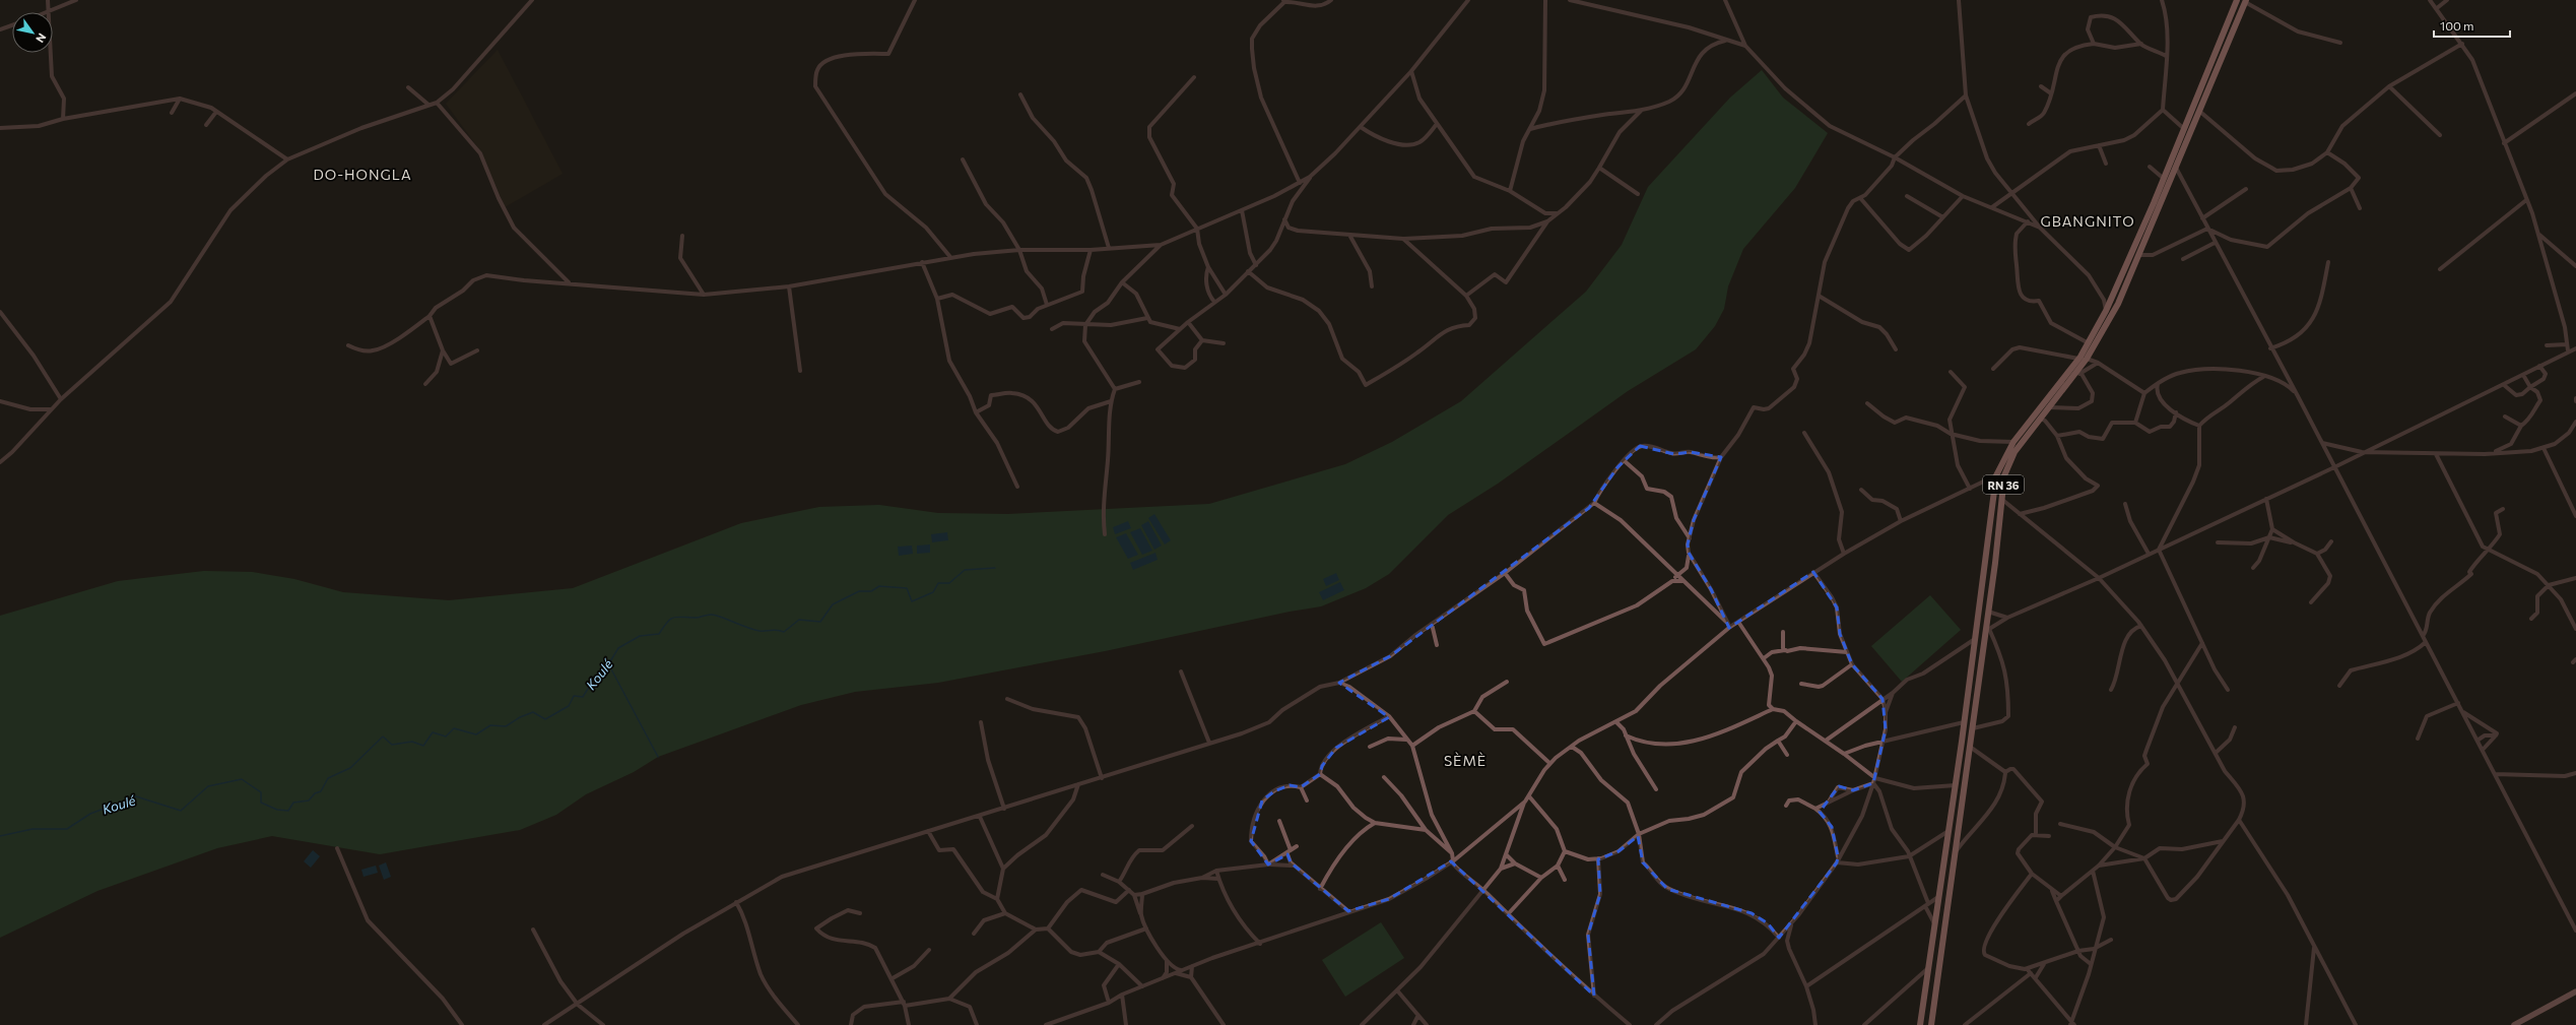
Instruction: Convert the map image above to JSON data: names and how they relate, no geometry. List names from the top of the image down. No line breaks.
{"streets":{"main road":["RN 36"]},"districts":["DO-HONGLA","GBANGNITO","SÈMÈ"],"water":["Koulé"],"scale_bar":"100 m","north":"bottom right"}
